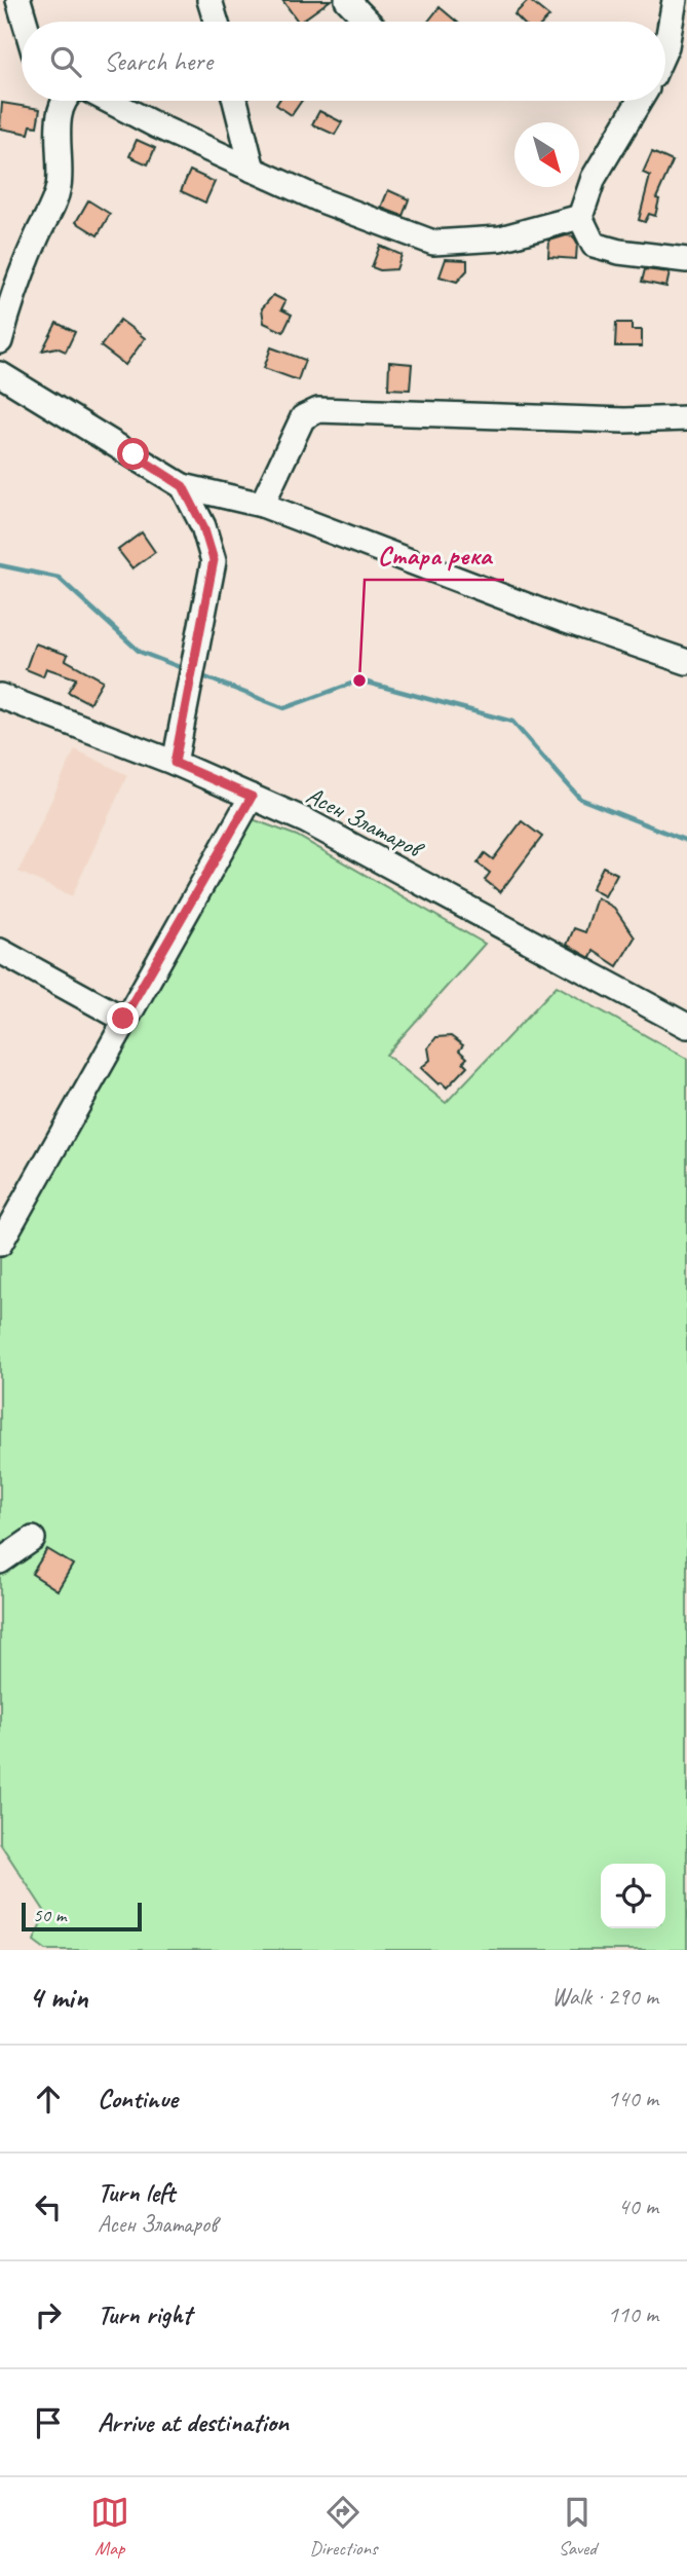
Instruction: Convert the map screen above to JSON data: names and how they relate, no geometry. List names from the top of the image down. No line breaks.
{"streets":{"street":["Асен Златаров"]},"places":["Стара река"],"scale_bar":"50 m","north":"bottom right","page":{"search":"Search here","scale":"50 m","heading":["4 min","Walk · 290 m"],"list":[["Continue","140 m"],["Turn left","Асен Златаров","40 m"],["Turn right","110 m"],"Arrive at destination"],"nav":["Map","Directions","Saved"]}}
